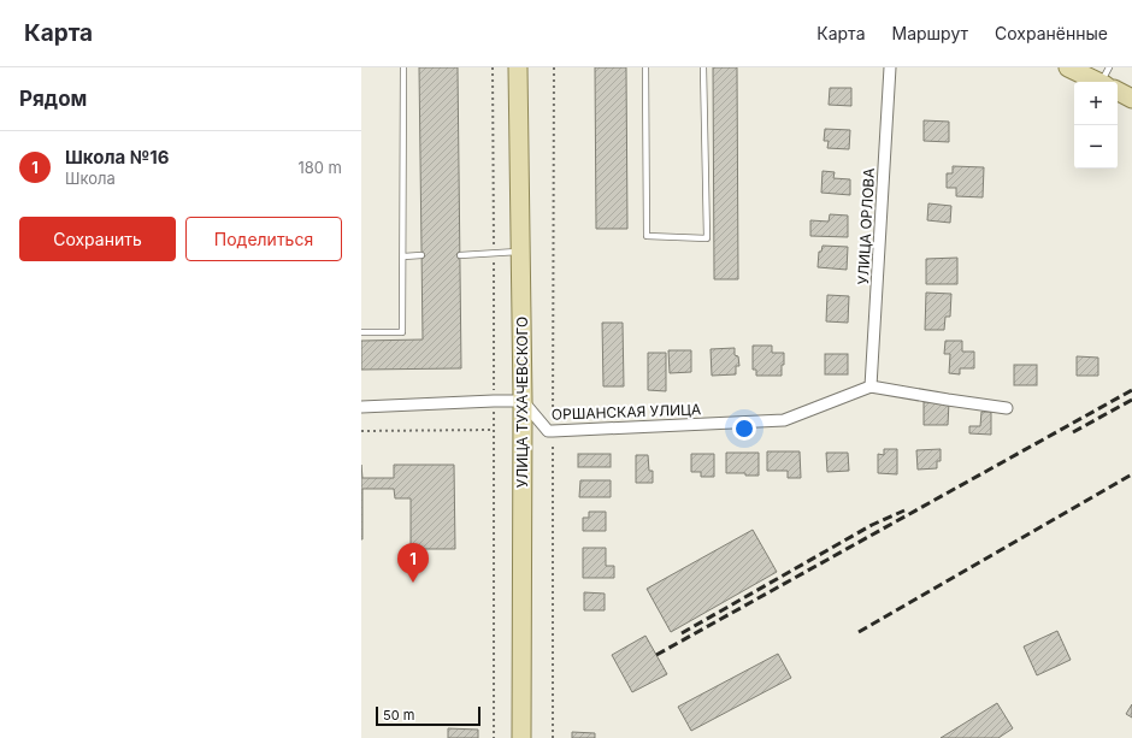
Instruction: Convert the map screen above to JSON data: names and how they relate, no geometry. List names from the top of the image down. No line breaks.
{"streets":{"main road":["УЛИЦА ТУХАЧЕВСКОГО"],"street":["УЛИЦА ОРЛОВА","ОРШАНСКАЯ УЛИЦА"]},"crossings":[["УЛИЦА ОРЛОВА","ОРШАНСКАЯ УЛИЦА"],["УЛИЦА ТУХАЧЕВСКОГО","ОРШАНСКАЯ УЛИЦА"]],"scale_bar":"50 m","page":{"header":"Карта","nav":["Карта","Маршрут","Сохранённые"],"heading":"Рядом","map_buttons":["+","−"],"list":[{"mark":"1","name":"Школа №16","note":"Школа","value":"180 m"}],"buttons":["Сохранить","Поделиться"],"pins":"1","scale":"50 m"}}
